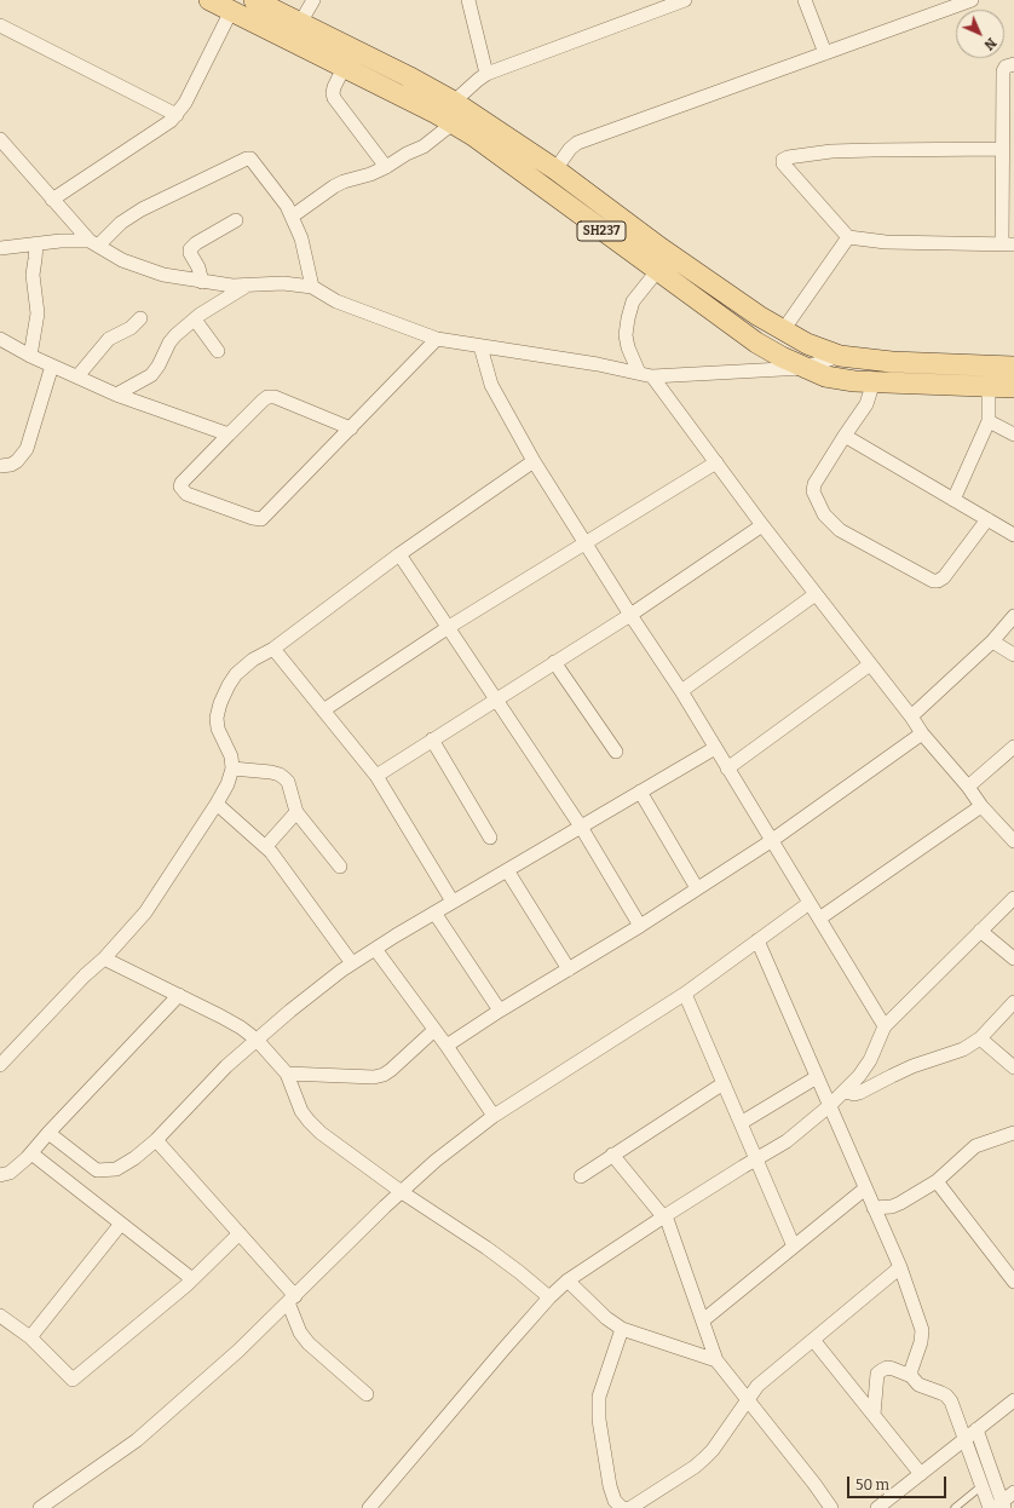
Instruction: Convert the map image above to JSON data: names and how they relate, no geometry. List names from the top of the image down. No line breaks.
{"streets":{"main road":["SH237"]},"scale_bar":"50 m","north":"bottom right"}
